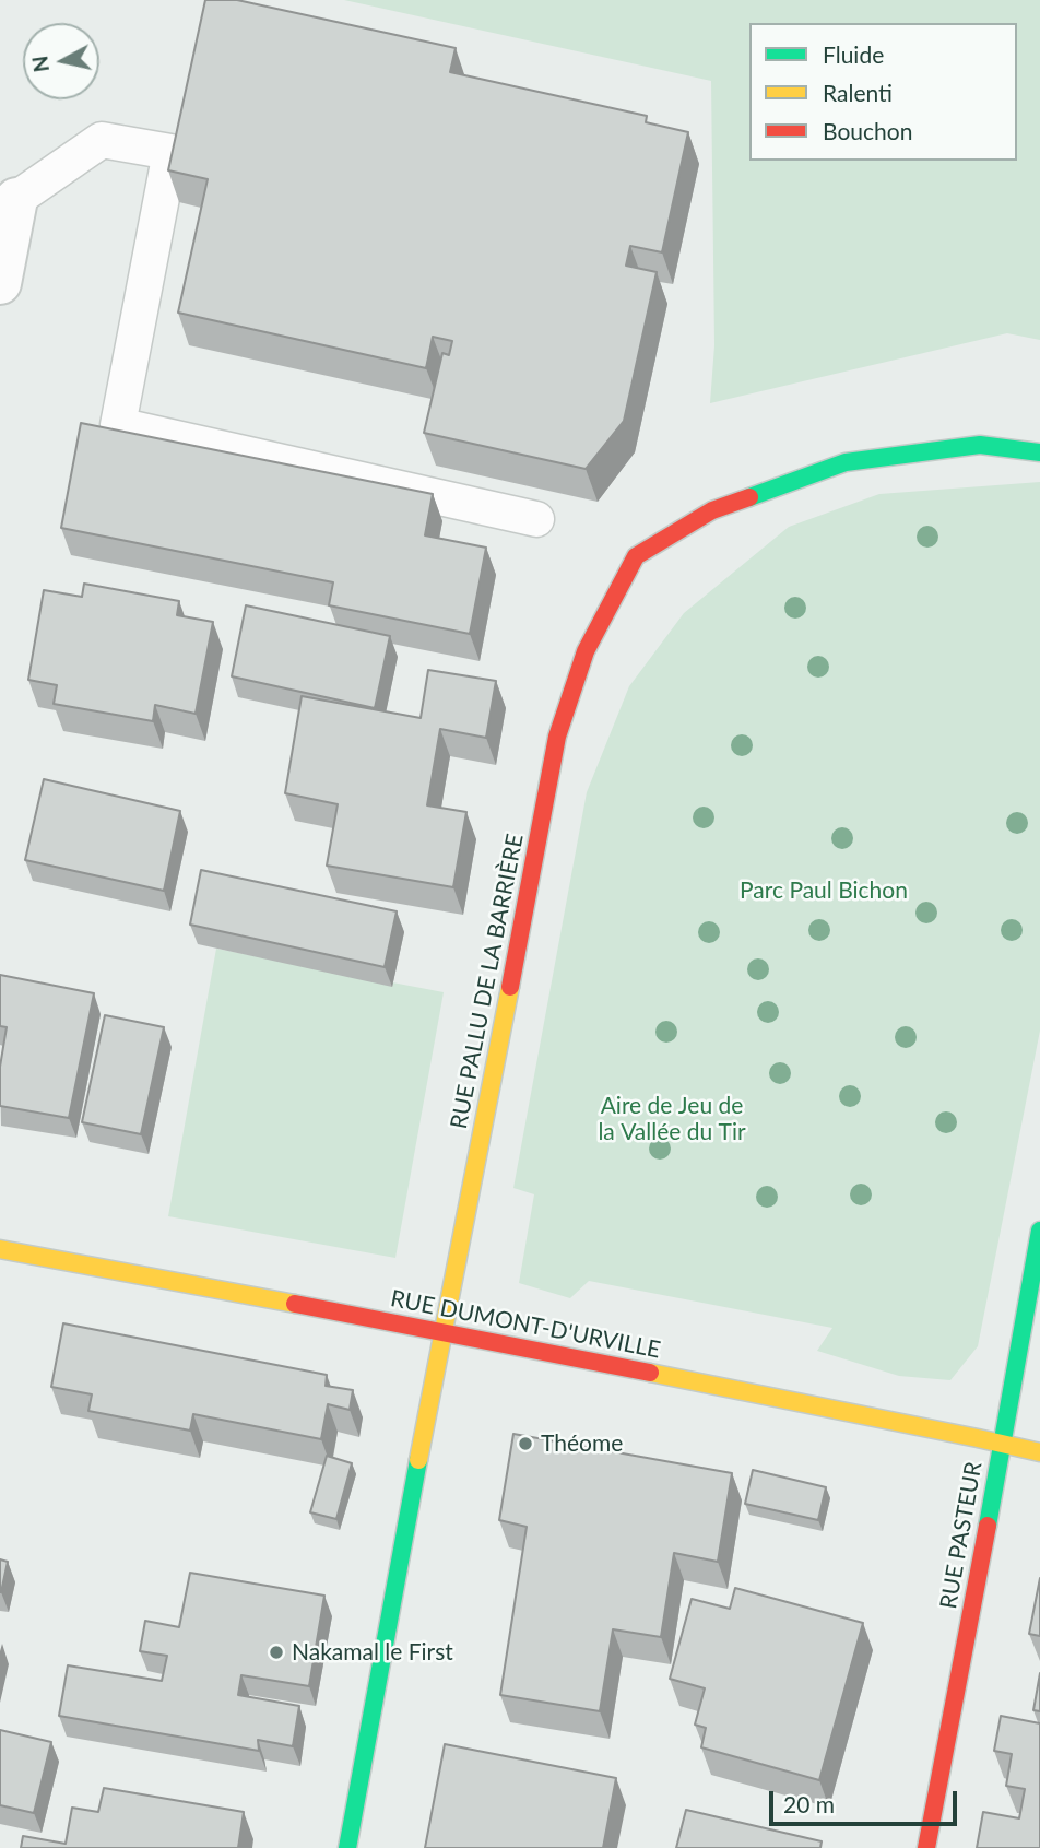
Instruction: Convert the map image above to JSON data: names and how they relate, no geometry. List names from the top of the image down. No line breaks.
{"streets":{"street":["RUE PALLU DE LA BARRIÈRE","RUE DUMONT-D'URVILLE","RUE PASTEUR"]},"crossings":[["RUE PALLU DE LA BARRIÈRE","RUE DUMONT-D'URVILLE"],["RUE DUMONT-D'URVILLE","RUE PASTEUR"]],"parks":["Parc Paul Bichon","Aire de Jeu de la Vallée du Tir"],"places":["Théome","Nakamal le First"],"legend":["Fluide","Ralenti","Bouchon"],"scale_bar":"20 m","north":"left"}
